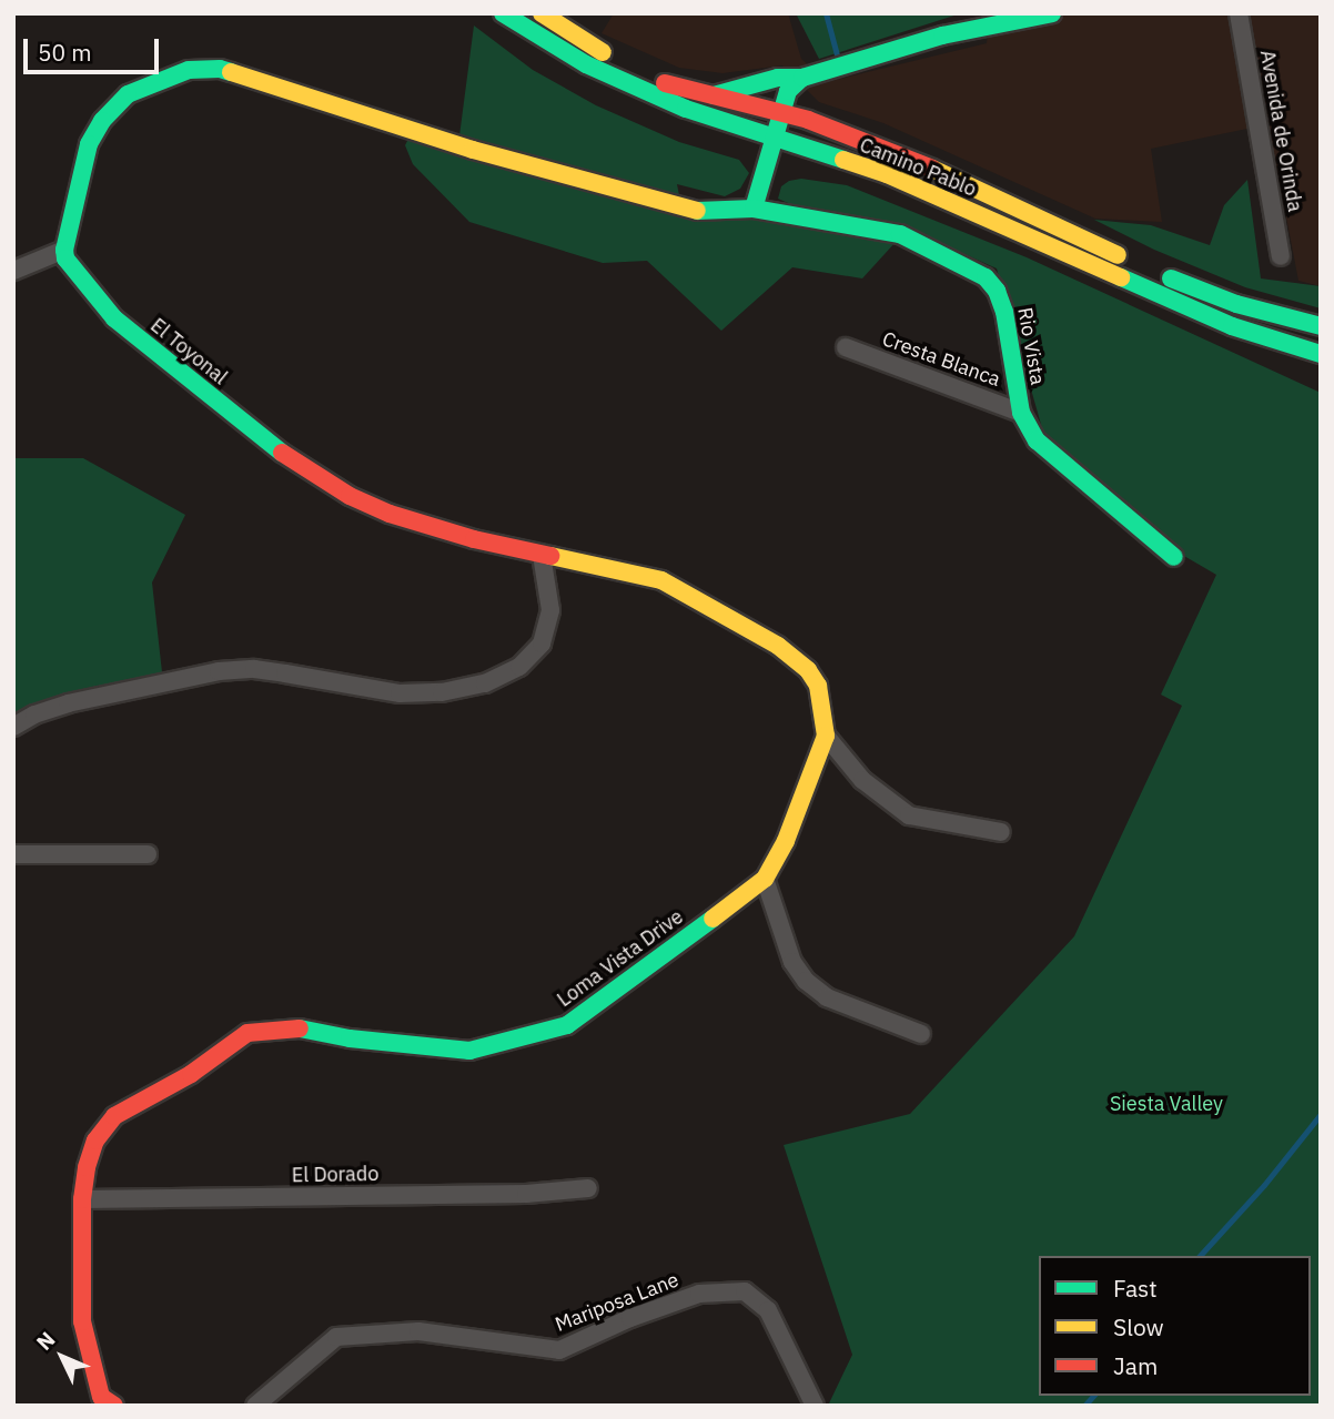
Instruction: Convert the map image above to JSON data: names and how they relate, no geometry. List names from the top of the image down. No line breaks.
{"streets":{"street":["Avenida de Orinda","Camino Pablo","Rio Vista","El Toyonal","Cresta Blanca","Loma Vista Drive","El Dorado","Mariposa Lane"]},"crossings":[["Rio Vista","Cresta Blanca"],["El Toyonal","Loma Vista Drive"],["Loma Vista Drive","El Dorado"]],"parks":["Siesta Valley"],"legend":["Fast","Slow","Jam"],"scale_bar":"50 m","north":"top left"}
